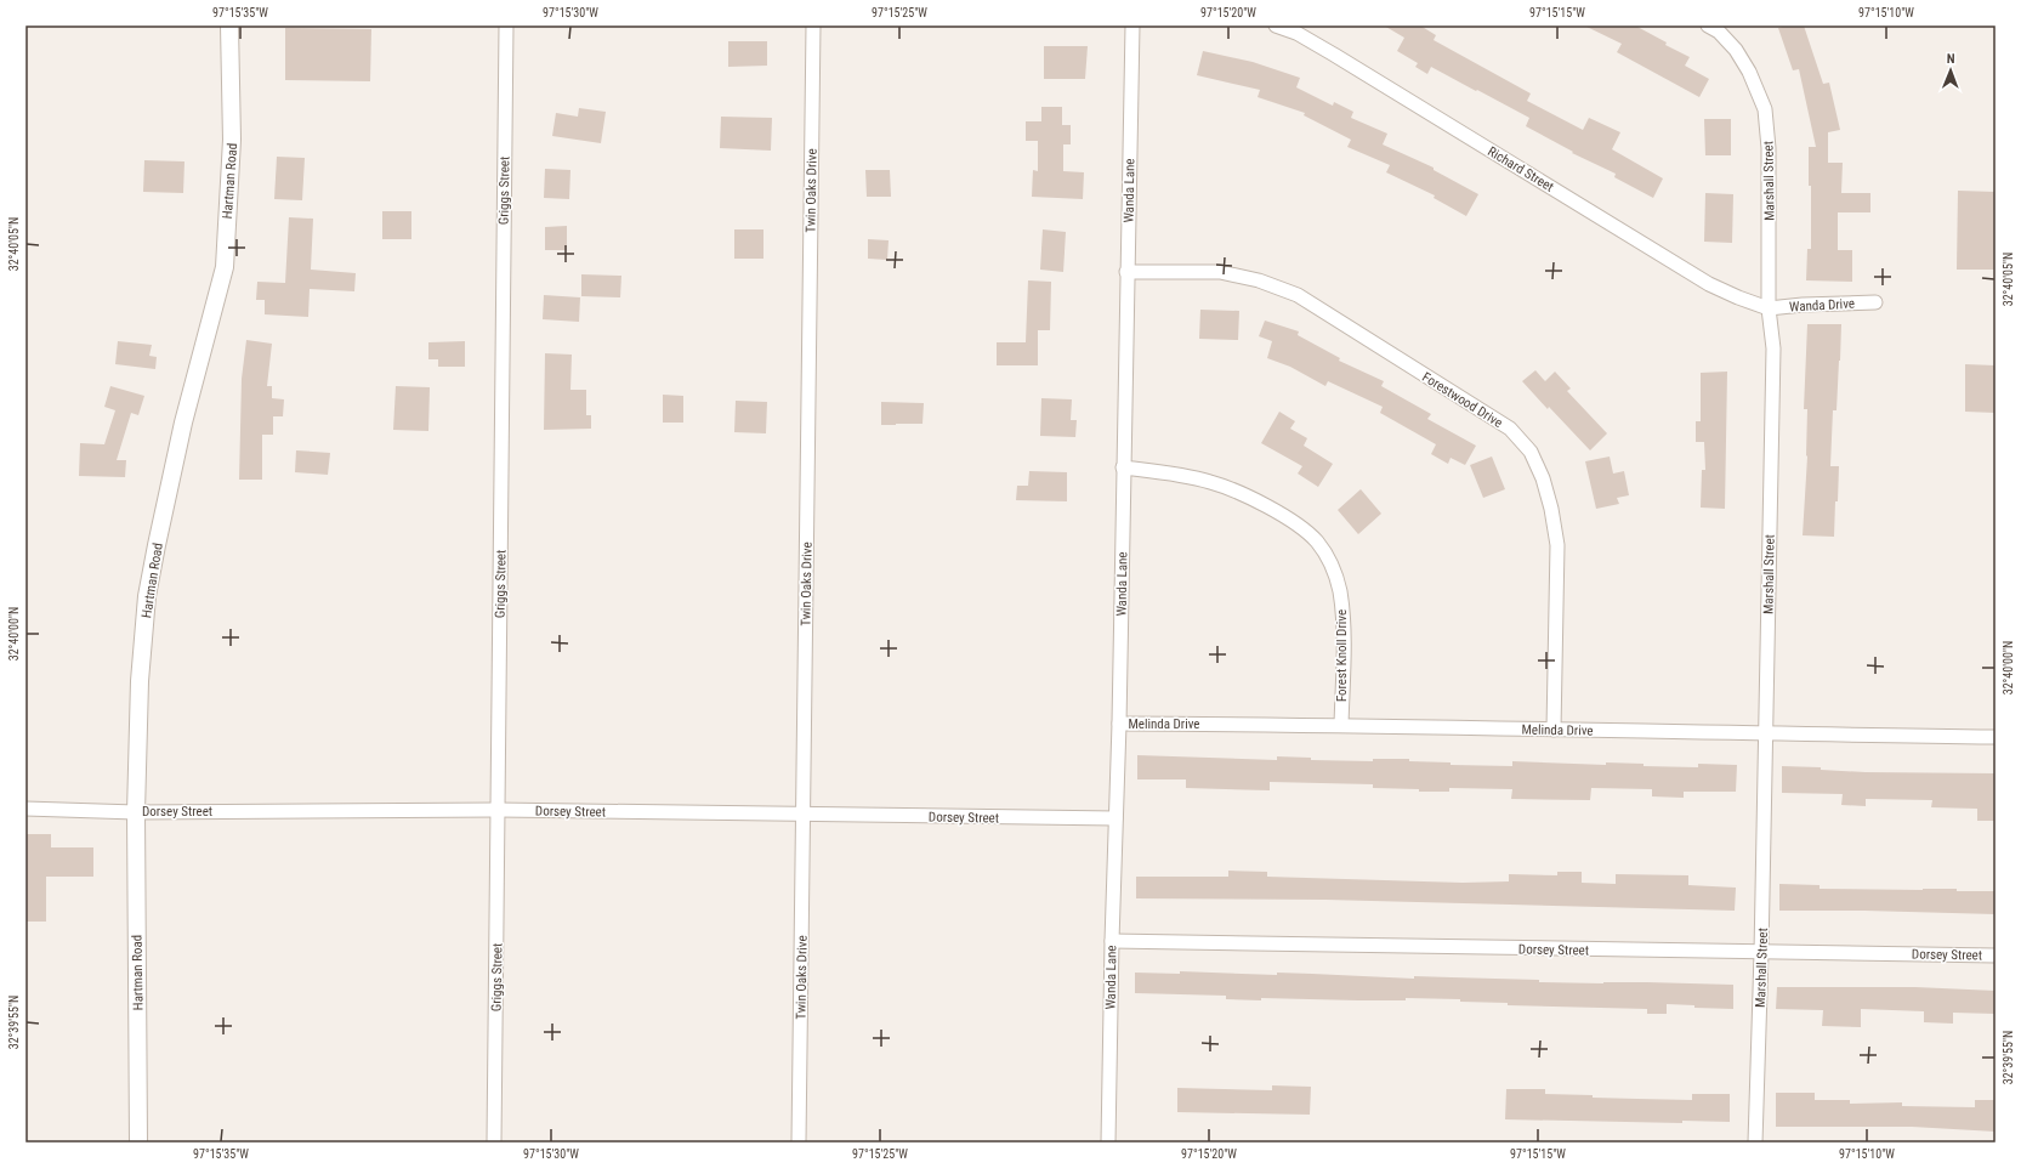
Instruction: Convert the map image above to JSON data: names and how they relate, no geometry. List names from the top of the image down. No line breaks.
{"streets":{"street":["Richard Street","Hartman Road","Marshall Street","Griggs Street","Twin Oaks Drive","Wanda Lane","Wanda Drive","Forestwood Drive","Forest Knoll Drive","Melinda Drive","Dorsey Street"]},"crossings":[["Richard Street","Marshall Street"],["Richard Street","Wanda Drive"],["Hartman Road","Dorsey Street"],["Marshall Street","Wanda Drive"],["Marshall Street","Melinda Drive"],["Marshall Street","Dorsey Street"],["Griggs Street","Dorsey Street"],["Twin Oaks Drive","Dorsey Street"],["Wanda Lane","Forestwood Drive"],["Wanda Lane","Forest Knoll Drive"],["Wanda Lane","Melinda Drive"],["Wanda Lane","Dorsey Street"],["Forestwood Drive","Melinda Drive"],["Forest Knoll Drive","Melinda Drive"]],"north":"top","coordinates":["97°15'35\"W","97°15'30\"W","97°15'25\"W","97°15'20\"W","97°15'15\"W","97°15'10\"W","32°40'05\"N","32°40'00\"N","32°39'55\"N"]}
